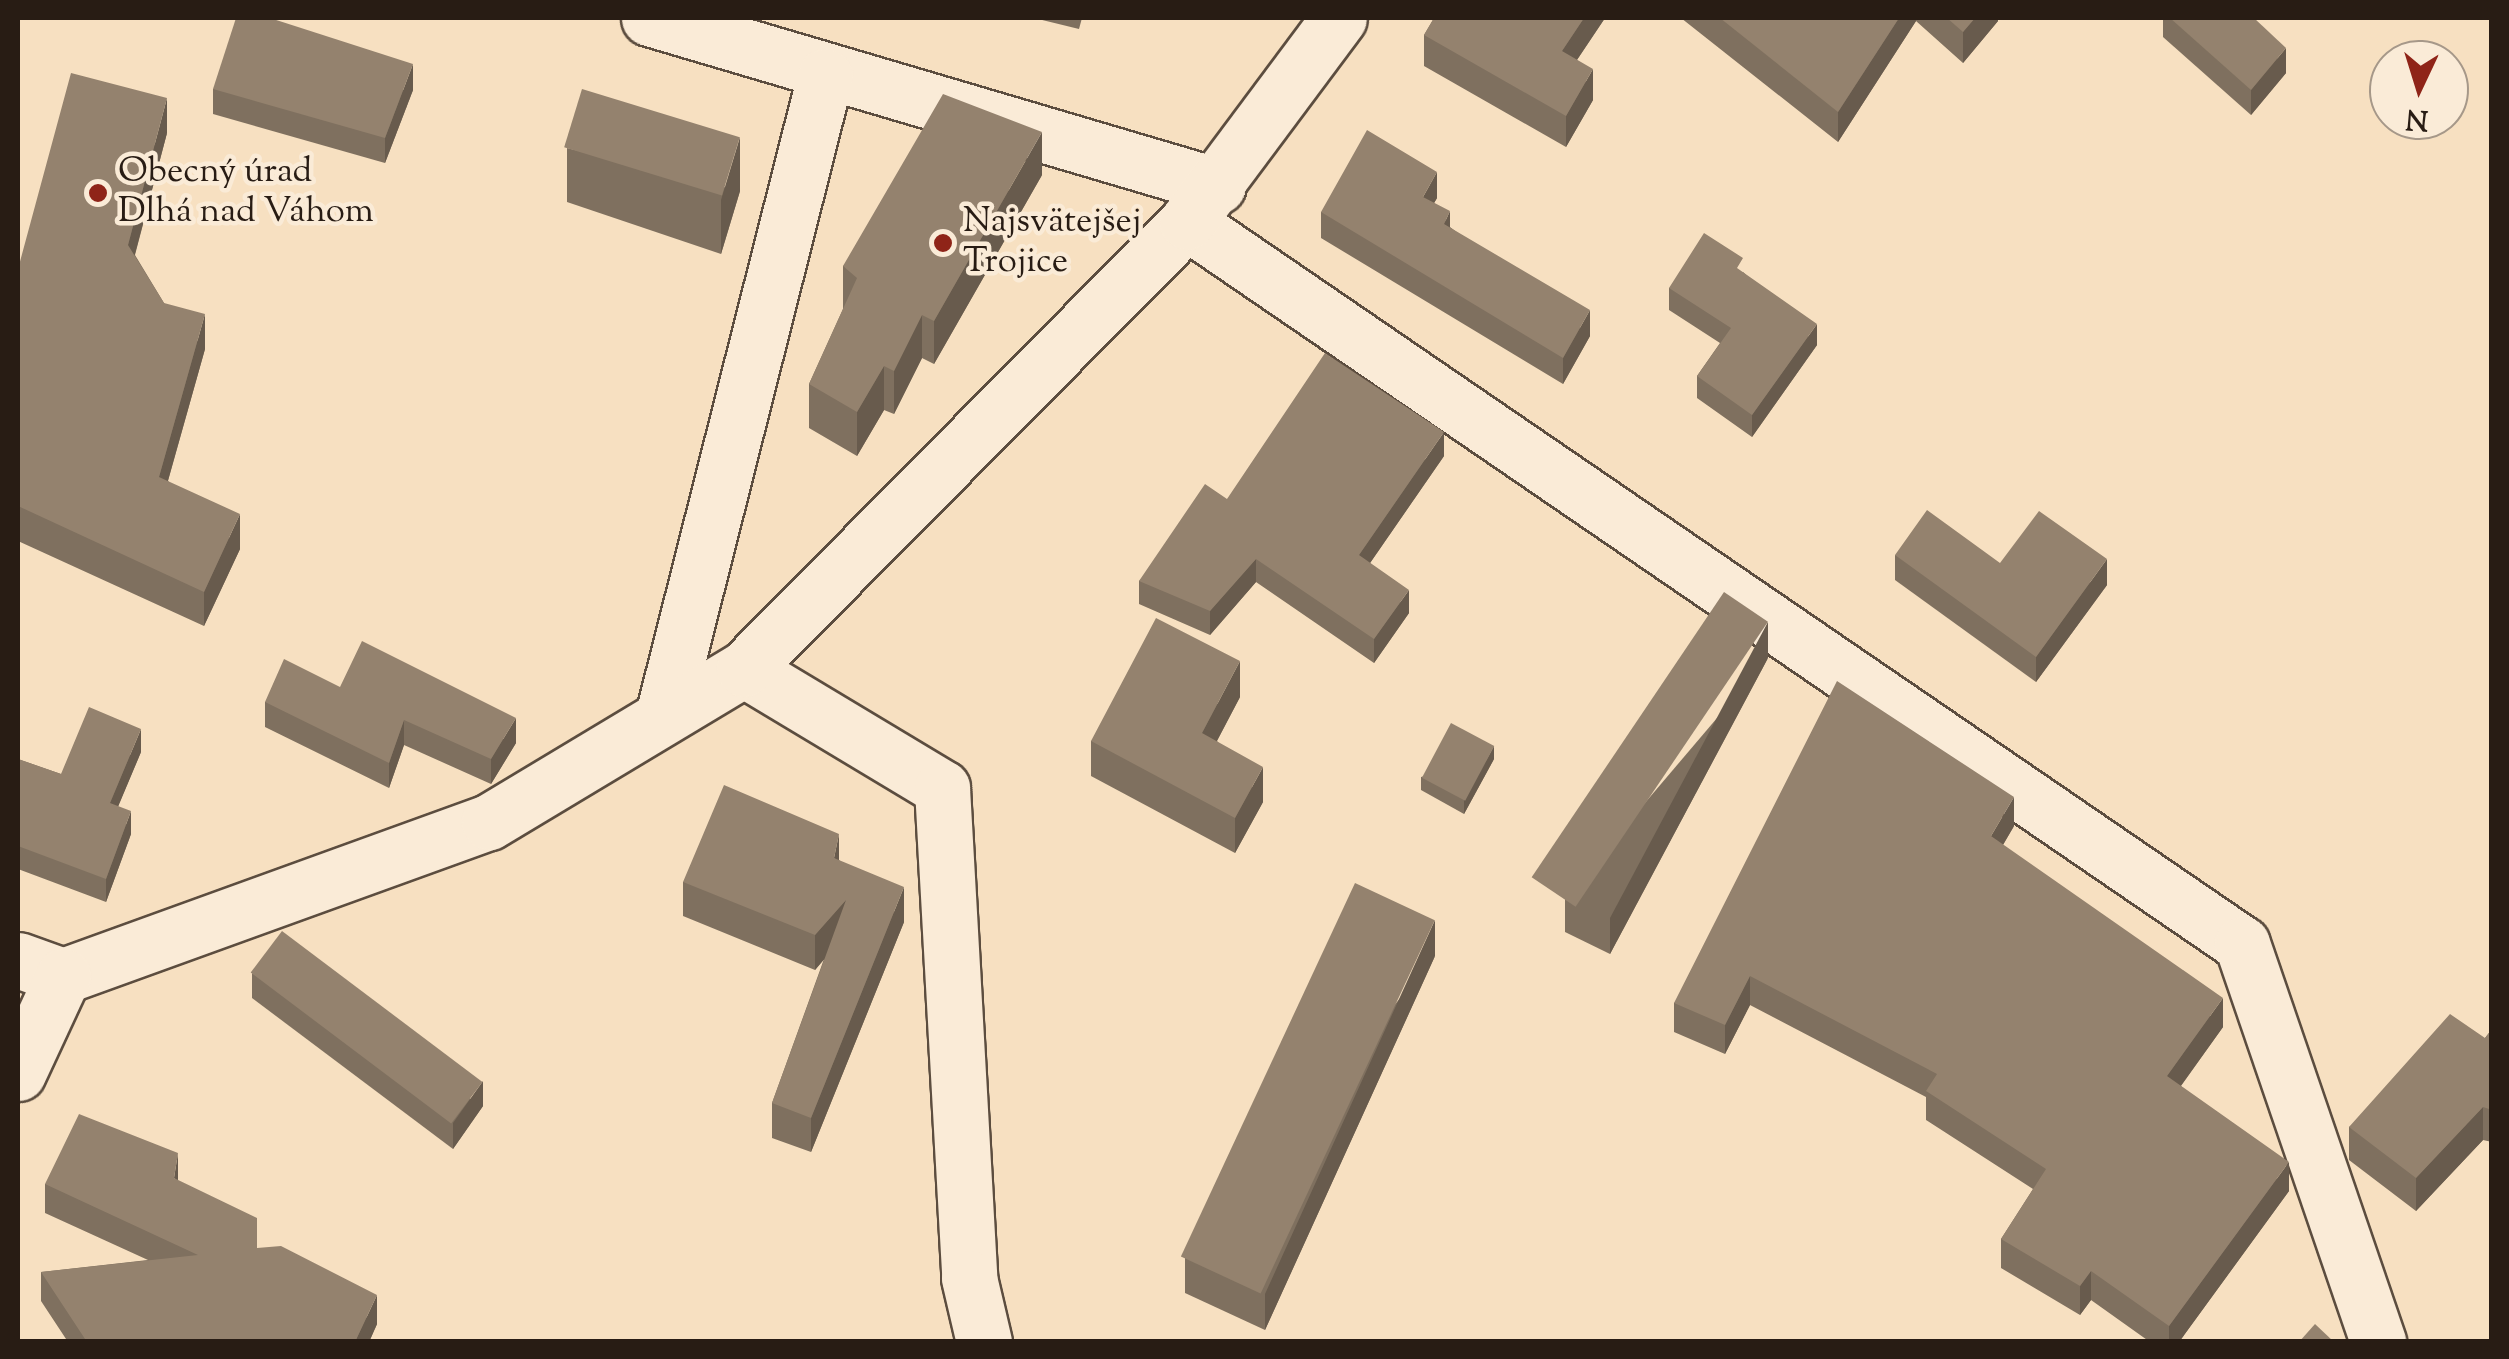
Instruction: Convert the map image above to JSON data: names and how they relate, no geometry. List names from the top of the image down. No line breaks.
{"places":["Obecný úrad Dlhá nad Váhom","Najsvätejšej Trojice"],"north":"bottom"}
